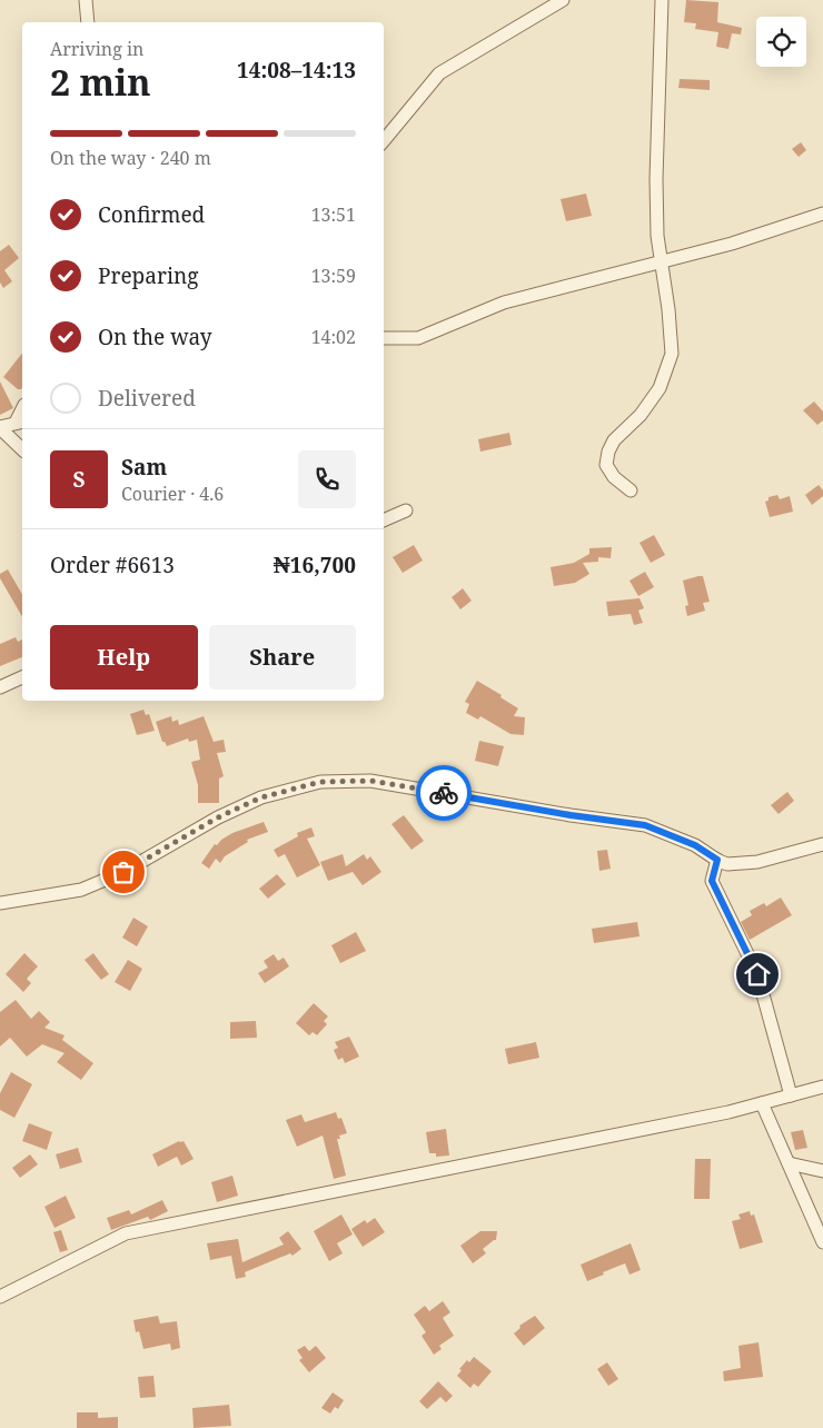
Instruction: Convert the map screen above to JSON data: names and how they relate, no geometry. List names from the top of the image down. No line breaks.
{"page":{"heading":["2 min","Arriving in","14:08–14:13"],"panel":["Sam","Courier · 4.6","Order #6613","₦16,700"],"bar":"On the way · 240 m","list":[["Confirmed","13:51"],["Preparing","13:59"],["On the way","14:02"],"Delivered"],"round":"S","buttons":["Help","Share"]}}
